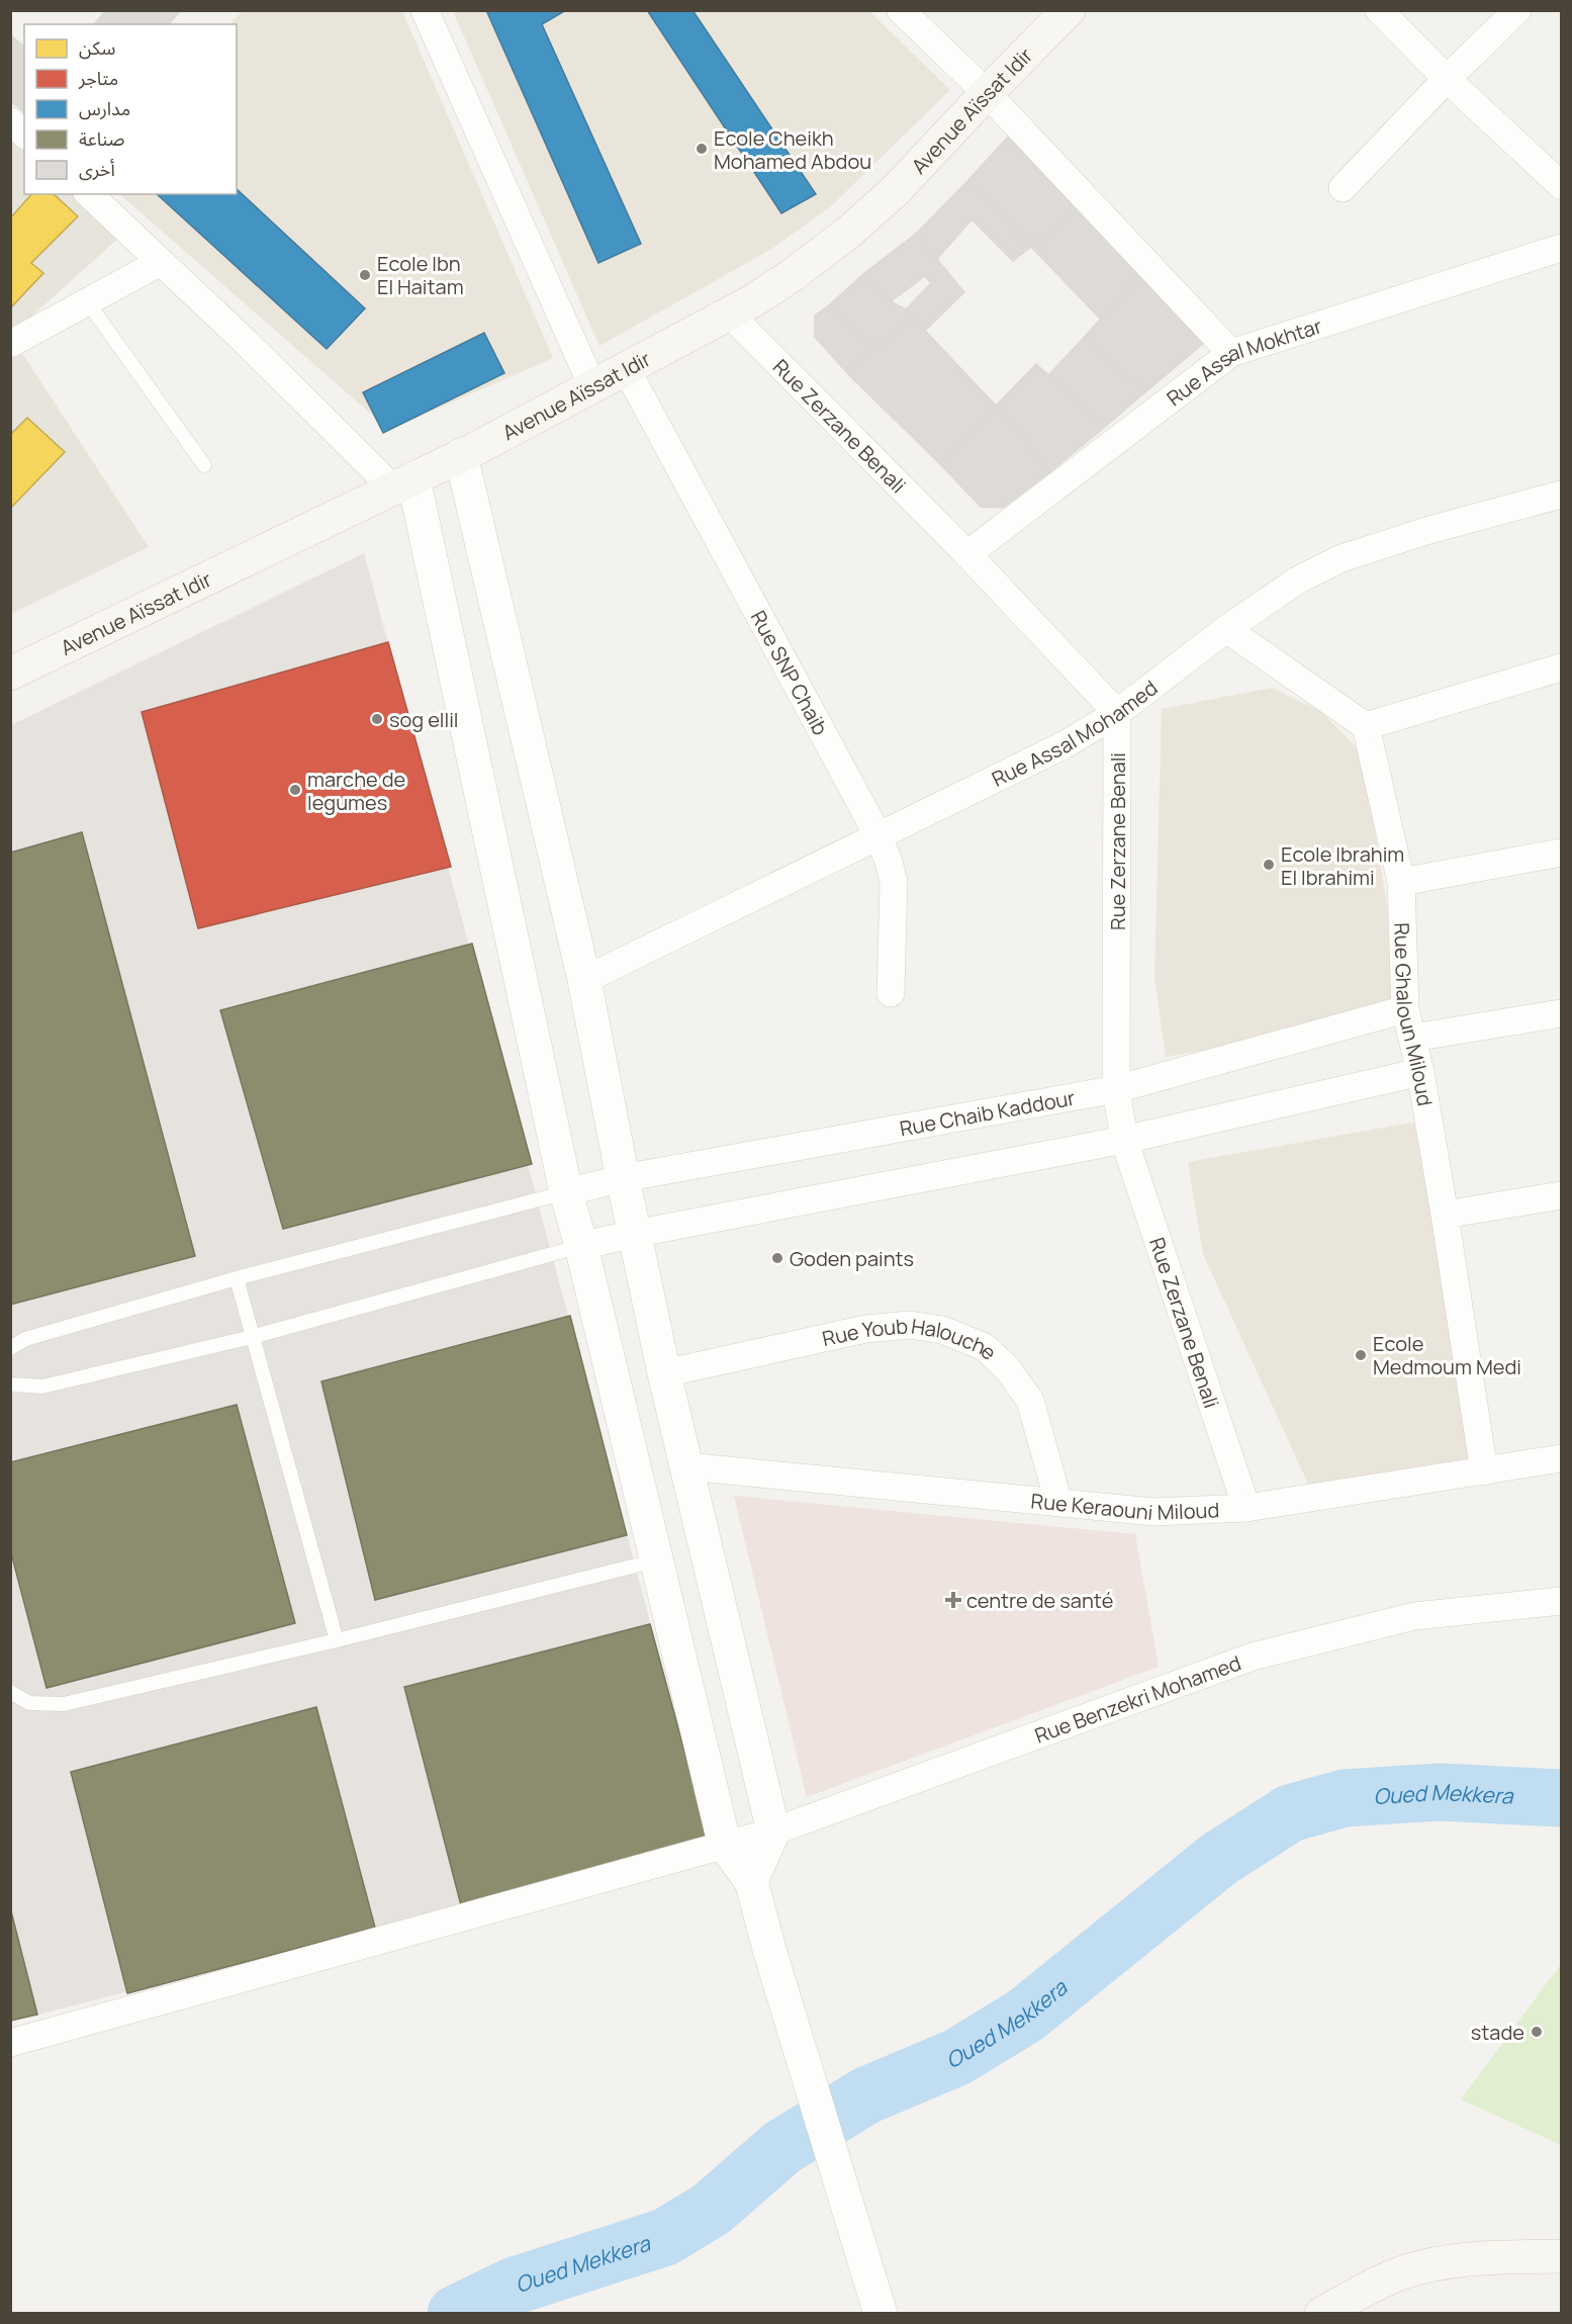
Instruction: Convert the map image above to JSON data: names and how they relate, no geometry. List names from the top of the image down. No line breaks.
{"streets":{"main road":["Avenue Aïssat Idir"],"street":["Rue Assal Mokhtar","Rue Zerzane Benali","Rue SNP Chaib","Rue Assal Mohamed","Rue Ghaloun Miloud","Rue Chaib Kaddour","Rue Youb Halouche","Rue Keraouni Miloud","Rue Benzekri Mohamed"]},"crossings":[["Avenue Aïssat Idir","Rue Zerzane Benali"],["Avenue Aïssat Idir","Rue SNP Chaib"],["Rue Assal Mokhtar","Rue Zerzane Benali"],["Rue Zerzane Benali","Rue Assal Mohamed"],["Rue Zerzane Benali","Rue Chaib Kaddour"],["Rue Zerzane Benali","Rue Keraouni Miloud"],["Rue SNP Chaib","Rue Assal Mohamed"],["Rue Ghaloun Miloud","Rue Chaib Kaddour"],["Rue Ghaloun Miloud","Rue Keraouni Miloud"],["Rue Youb Halouche","Rue Keraouni Miloud"]],"water":["Oued Mekkera"],"places":{"other":["Ecole Cheikh Mohamed Abdou","Ecole Ibn El Haitam","sog ellil","marche de legumes","Ecole Ibrahim El Ibrahimi","Goden paints","Ecole Medmoum Medi","stade"],"health":["centre de santé"]},"legend":["سكن","متاجر","مدارس","صناعة","أخرى"]}
